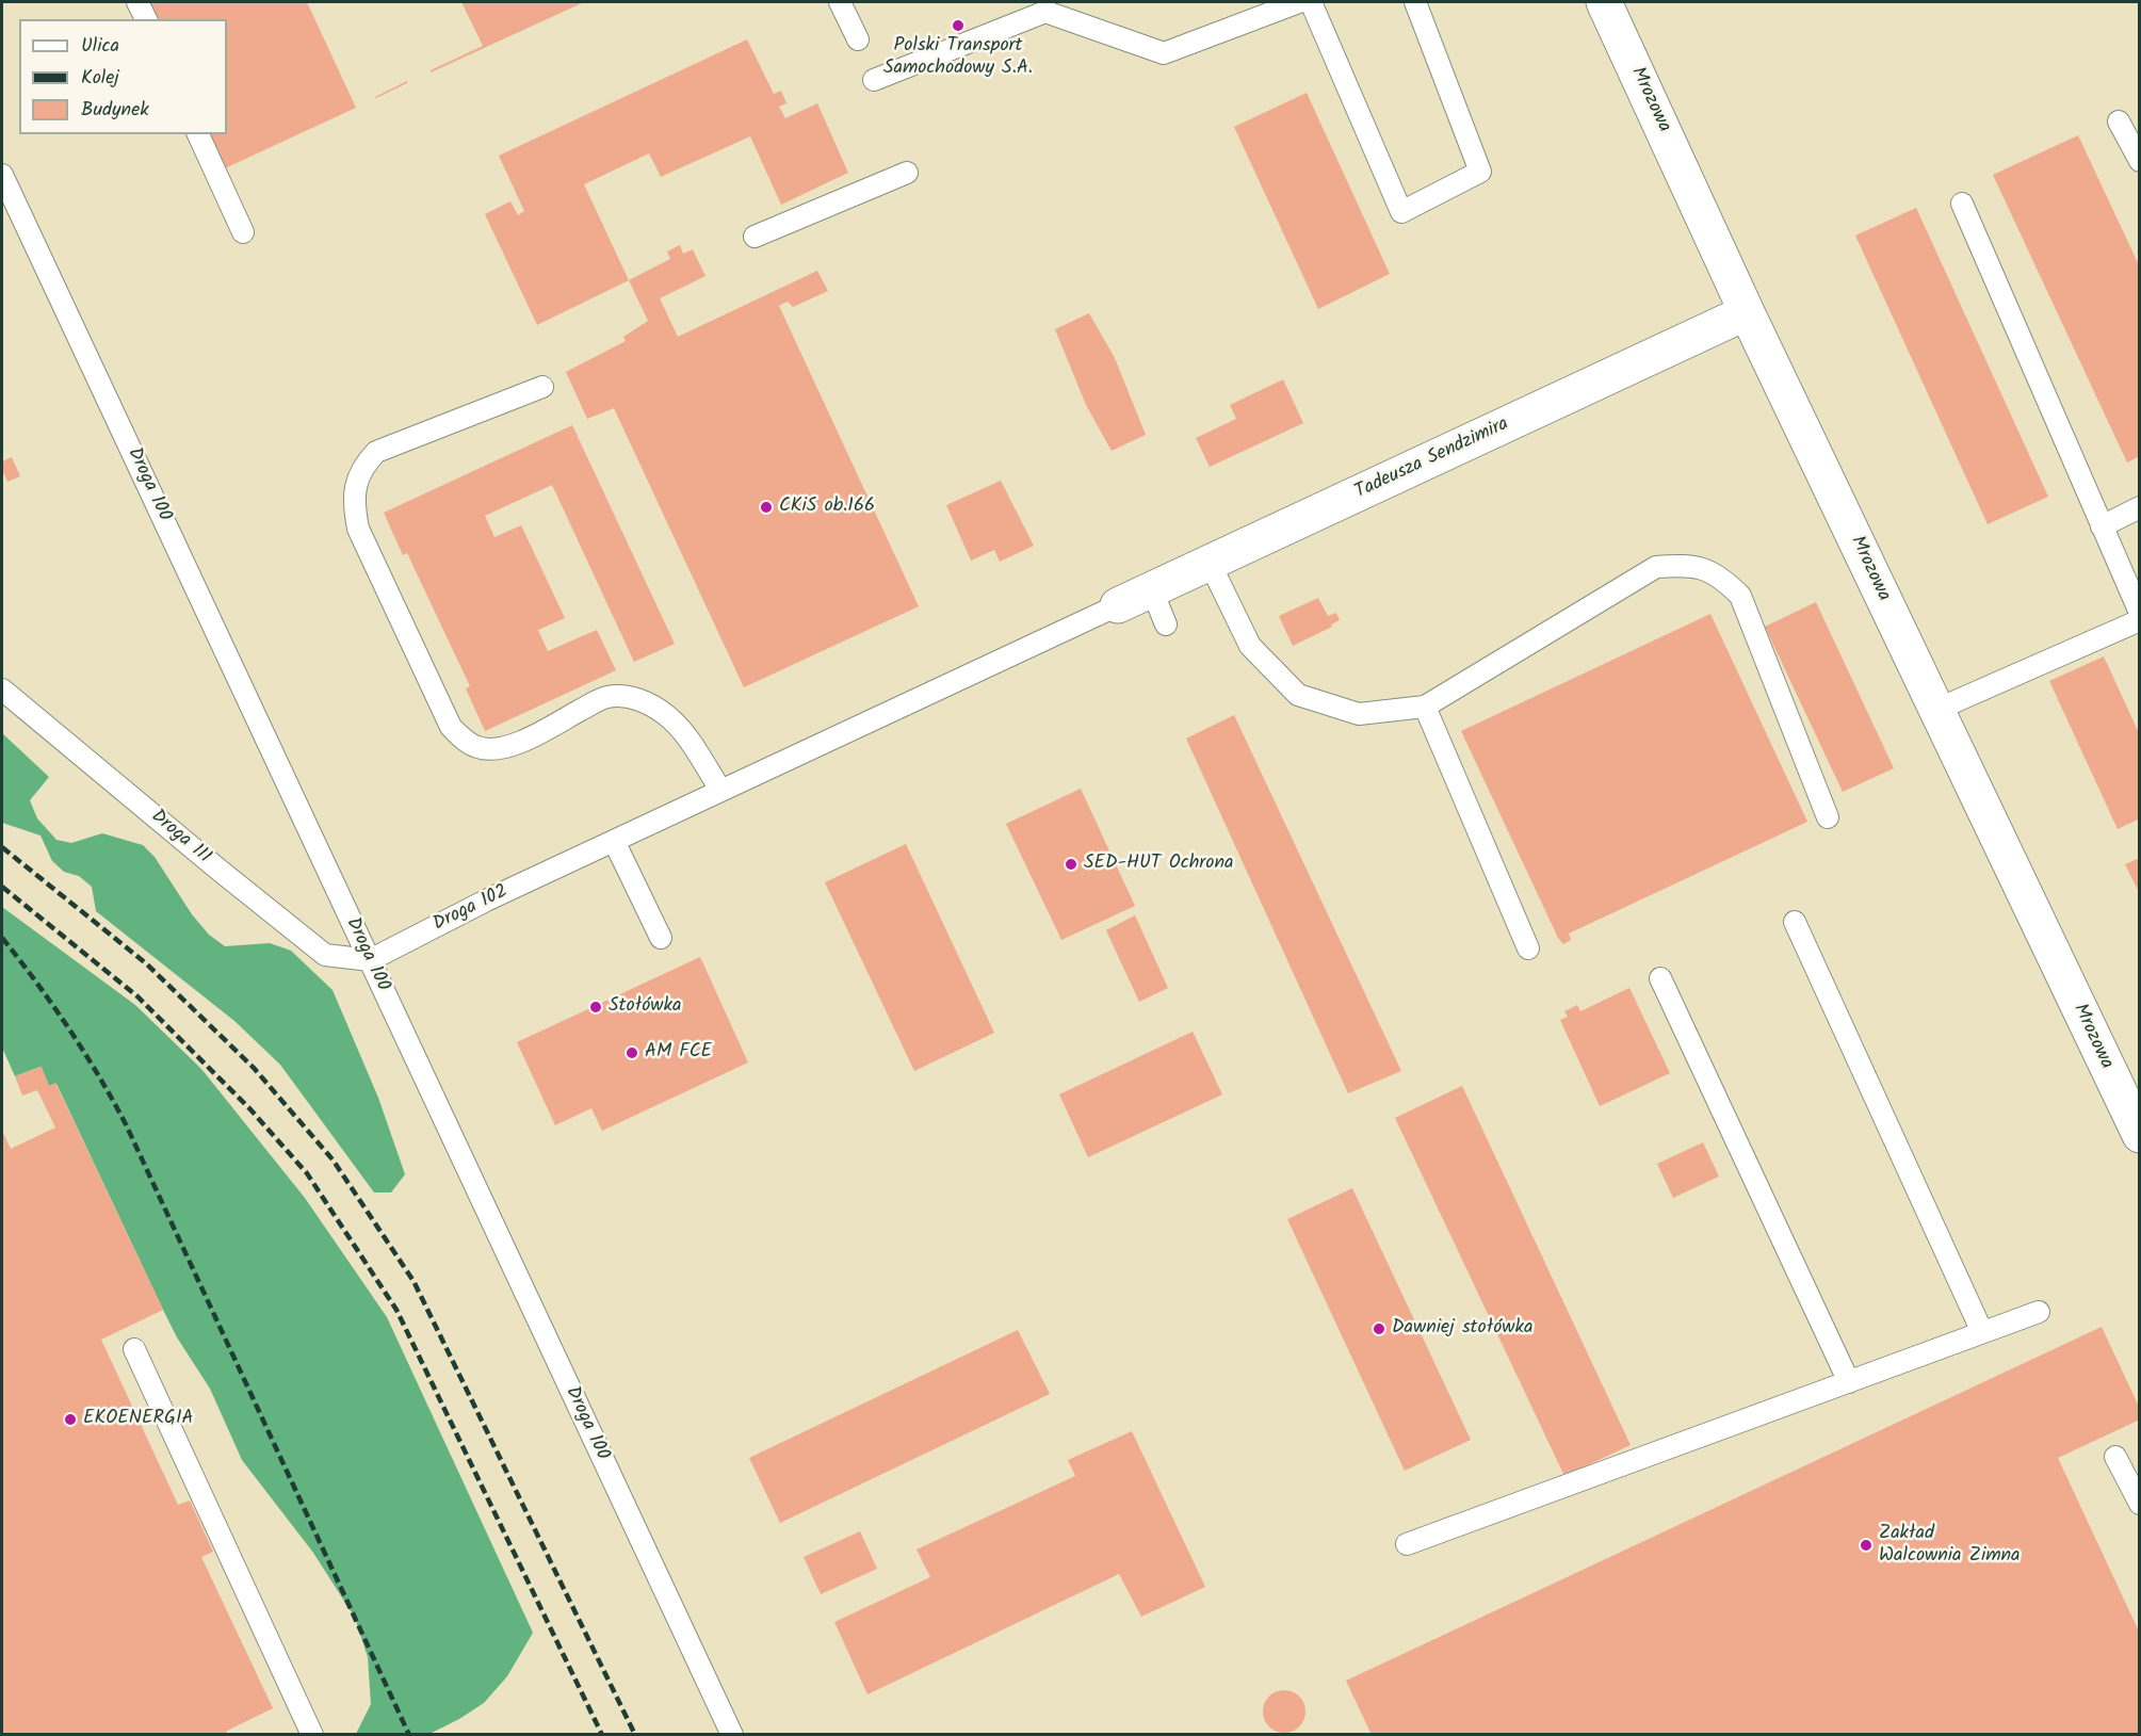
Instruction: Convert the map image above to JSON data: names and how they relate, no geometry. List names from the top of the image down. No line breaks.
{"streets":{"street":["Mrozowa","Tadeusza Sendzimira"],"lane":["Droga 100","Droga 111","Droga 102"]},"crossings":[["Mrozowa","Tadeusza Sendzimira"],["Tadeusza Sendzimira","Droga 102"],["Droga 100","Droga 111"],["Droga 100","Droga 102"],["Droga 111","Droga 102"]],"places":["Polski Transport Samochodowy S.A.","CKiS ob.166","SED-HUT Ochrona","Stołówka","AM FCE","Dawniej stołówka","EKOENERGIA","Zakład Walcownia Zimna"],"legend":["Ulica","Kolej","Budynek"]}
